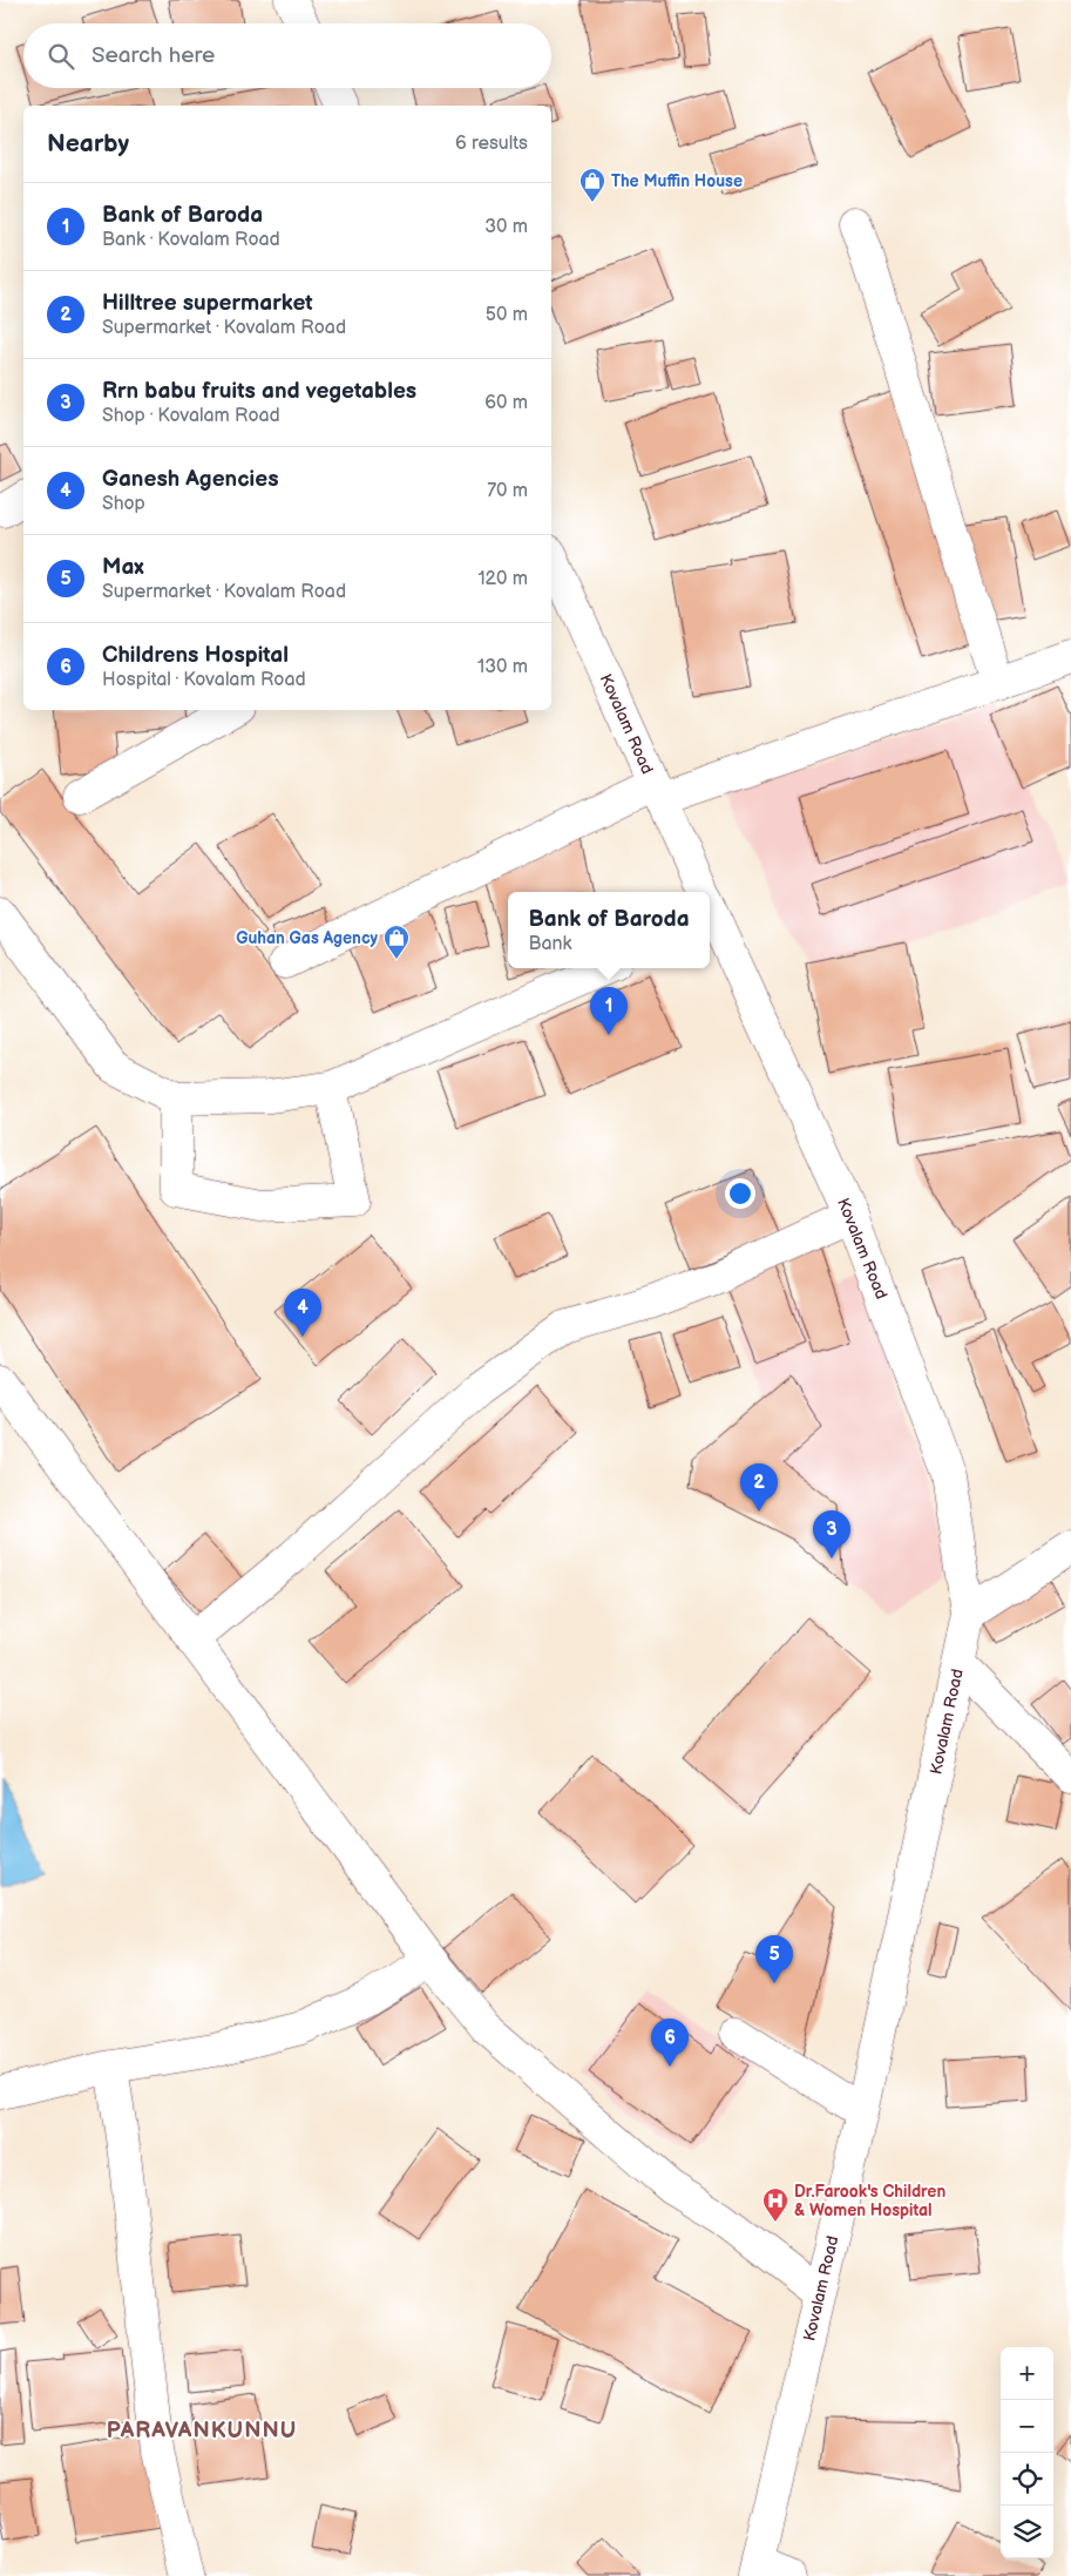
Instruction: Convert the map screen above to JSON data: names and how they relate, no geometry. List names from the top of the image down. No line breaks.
{"streets":{"street":["Kovalam Road"]},"districts":["PARAVANKUNNU"],"places":{"shop":["The Muffin House","Guhan Gas Agency"],"hospital":["Dr.Farook's Children & Women Hospital"]},"page":{"search":"Search here","heading":["Nearby","6 results"],"list":[{"mark":"1","name":"Bank of Baroda","note":"Bank · Kovalam Road","value":"30 m"},{"mark":"2","name":"Hilltree supermarket","note":"Supermarket · Kovalam Road","value":"50 m"},{"mark":"3","name":"Rrn babu fruits and vegetables","note":"Shop · Kovalam Road","value":"60 m"},{"mark":"4","name":"Ganesh Agencies","note":"Shop","value":"70 m"},{"mark":"5","name":"Max","note":"Supermarket · Kovalam Road","value":"120 m"},{"mark":"6","name":"Childrens Hospital","note":"Hospital · Kovalam Road","value":"130 m"}],"popup":["Bank of Baroda","Bank"],"pins":["1","4","2","3","5","6"],"map_buttons":["+","−"]}}
